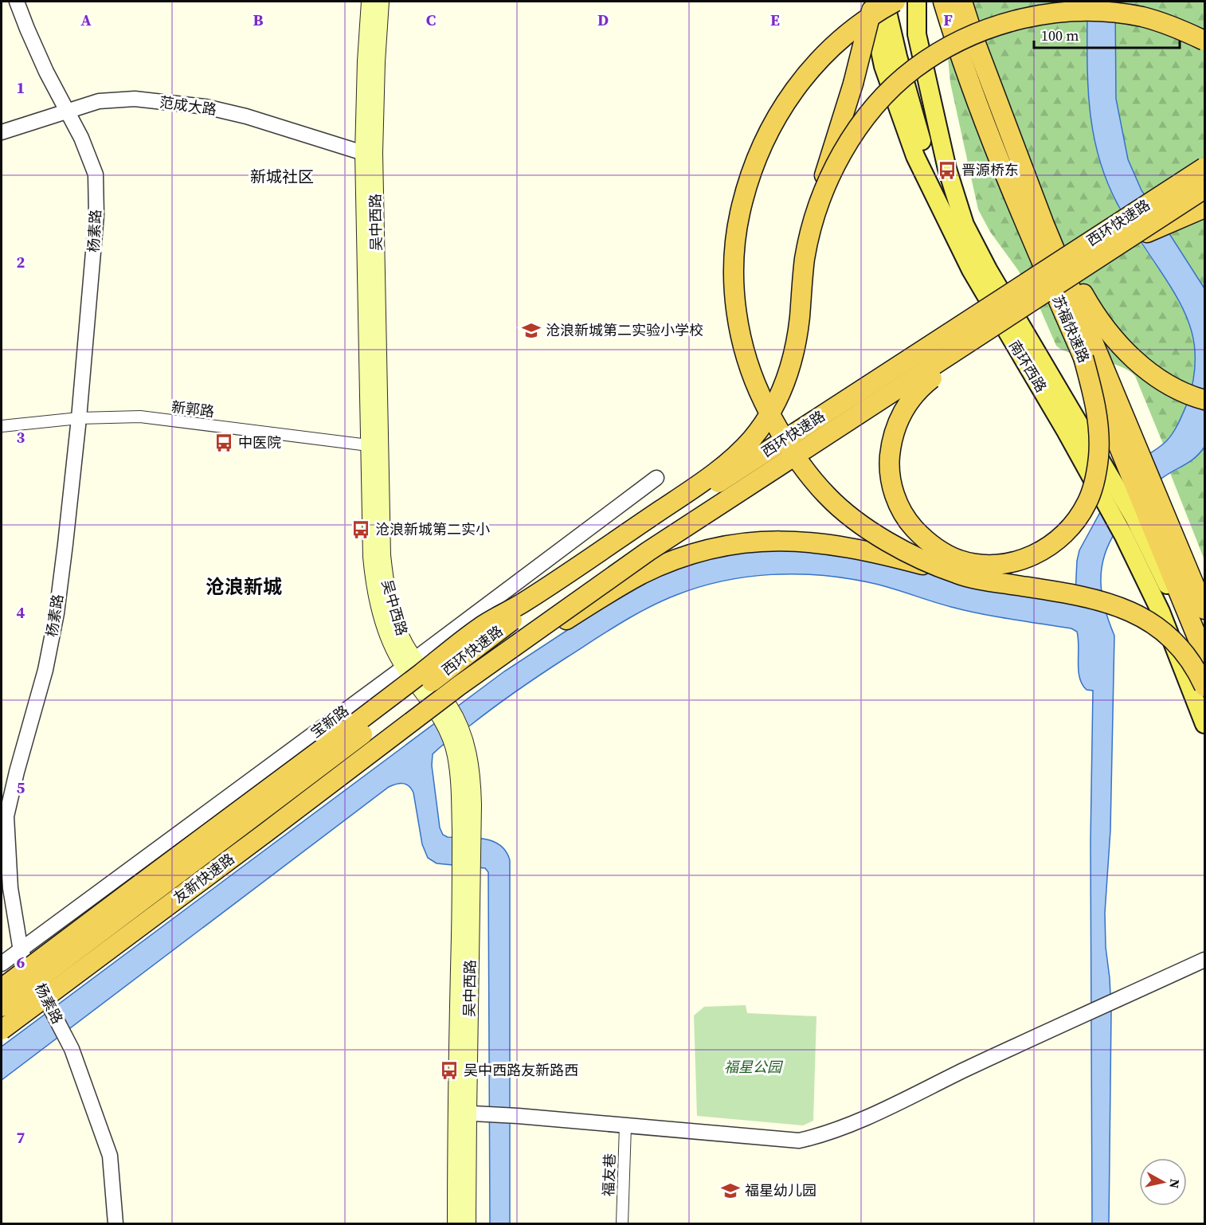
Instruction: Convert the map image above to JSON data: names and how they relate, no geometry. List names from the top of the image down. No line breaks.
{"streets":{"highway":["西环快速路","苏福快速路","友新快速路"],"main road":["吴中西路","南环西路"],"street":["范成大路","杨素路","新郭路","宝新路","福友巷"]},"crossings":[["范成大路","吴中西路"],["范成大路","杨素路"],["吴中西路","新郭路"],["吴中西路","宝新路"],["西环快速路","友新快速路"],["杨素路","新郭路"],["杨素路","宝新路"]],"districts":["新城社区","沧浪新城"],"parks":["福星公园"],"places":{"bus stop":["晋源桥东","中医院","沧浪新城第二实小","吴中西路友新路西"],"school or university":["沧浪新城第二实验小学校","福星幼儿园"]},"scale_bar":"100 m","north":"right","grid":{"columns":["A","B","C","D","E","F"],"rows":["1","2","3","4","5","6","7"]}}
